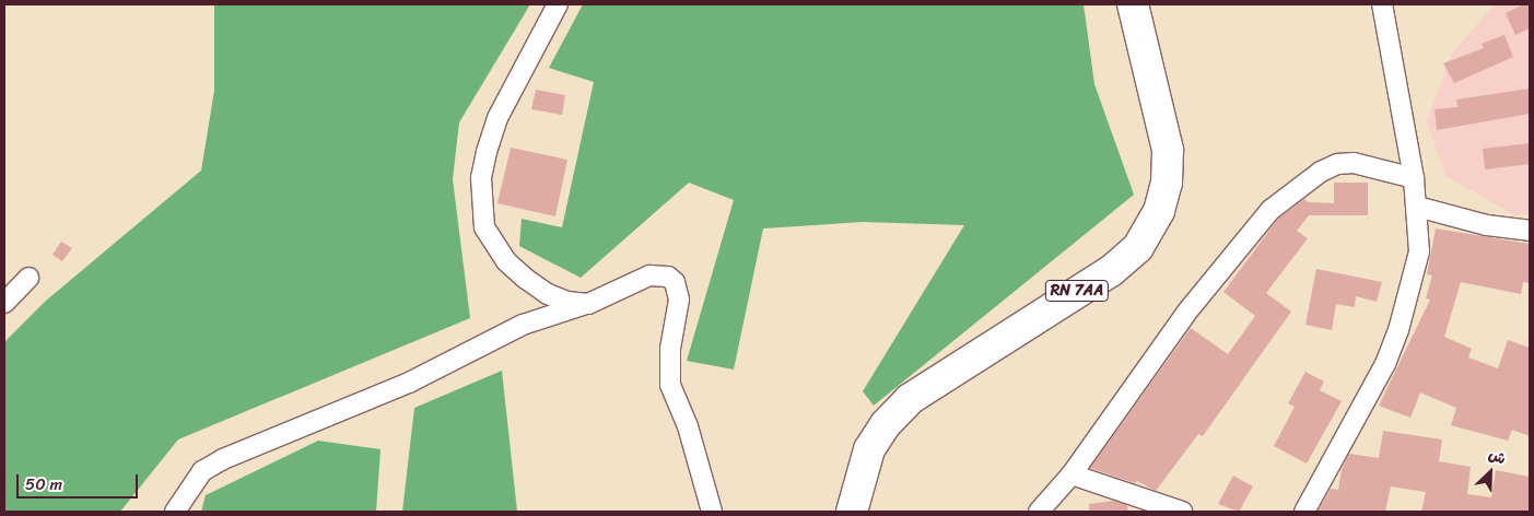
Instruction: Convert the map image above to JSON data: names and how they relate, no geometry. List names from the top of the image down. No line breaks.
{"streets":{"main road":["RN 7AA"]},"scale_bar":"50 m","north":"top right"}
